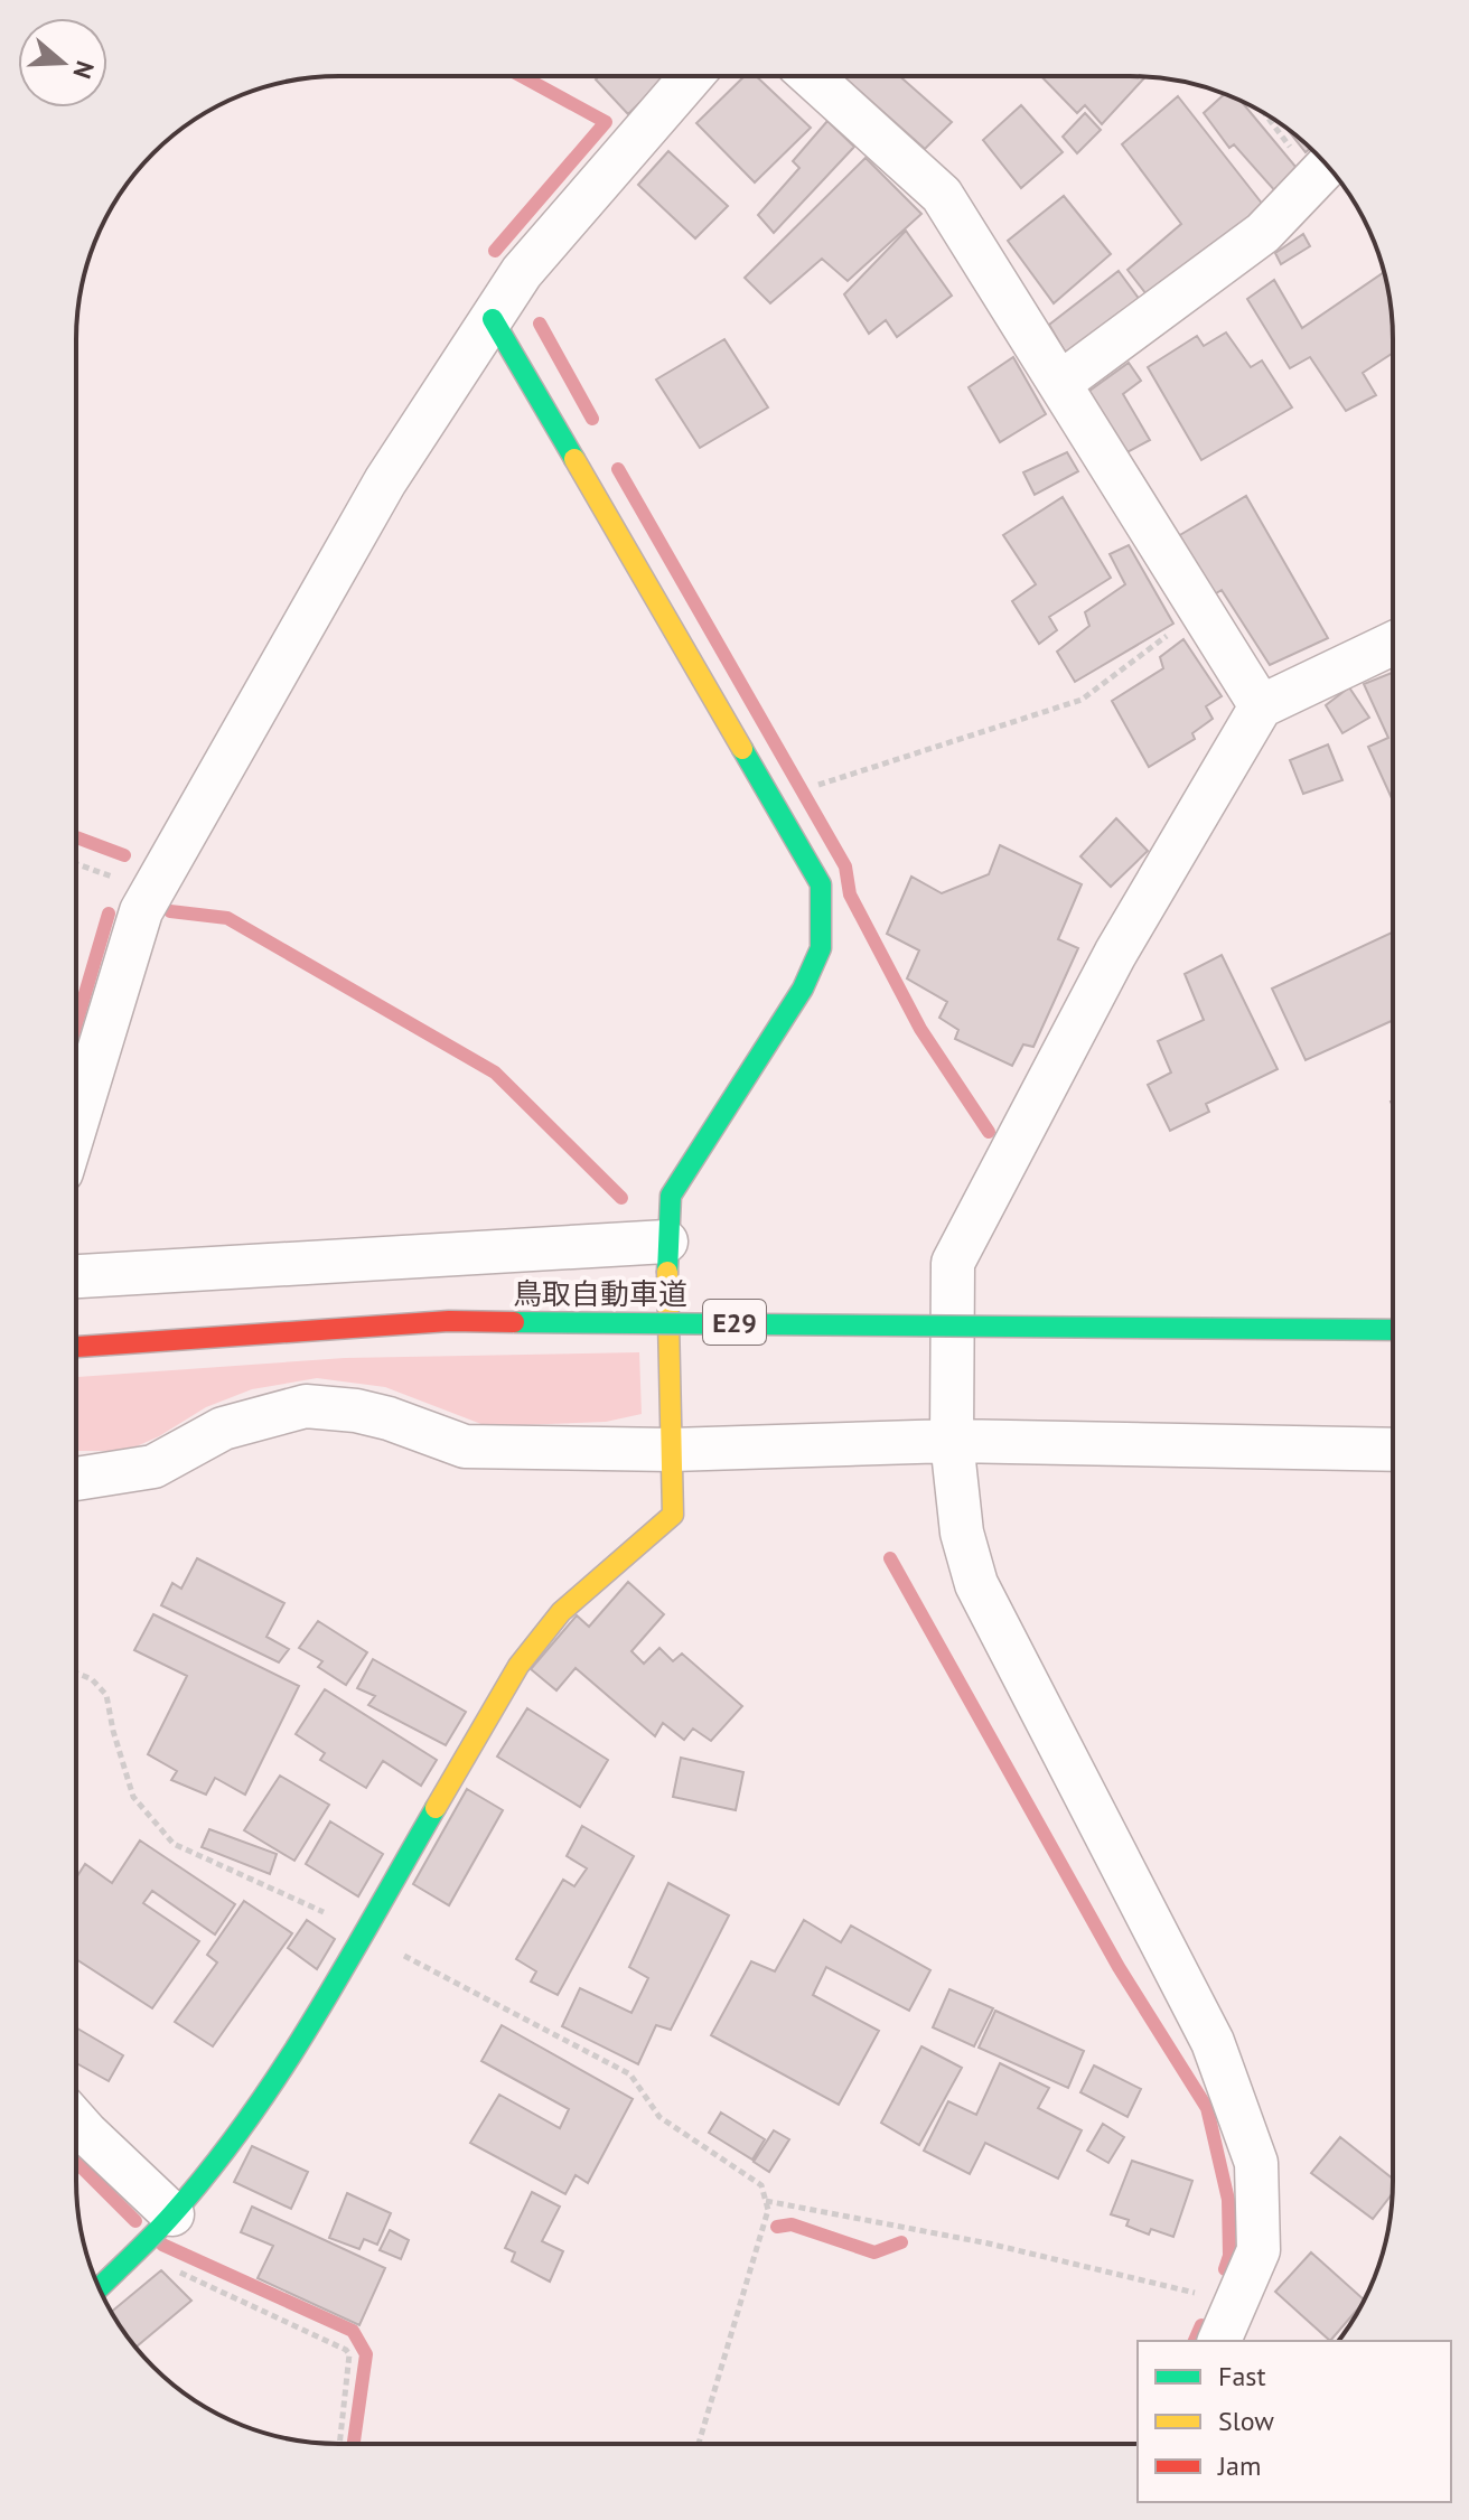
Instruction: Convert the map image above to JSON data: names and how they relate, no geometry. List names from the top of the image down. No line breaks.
{"streets":{"main road":["鳥取自動車道","E29"]},"legend":["Fast","Slow","Jam"],"north":"right"}
